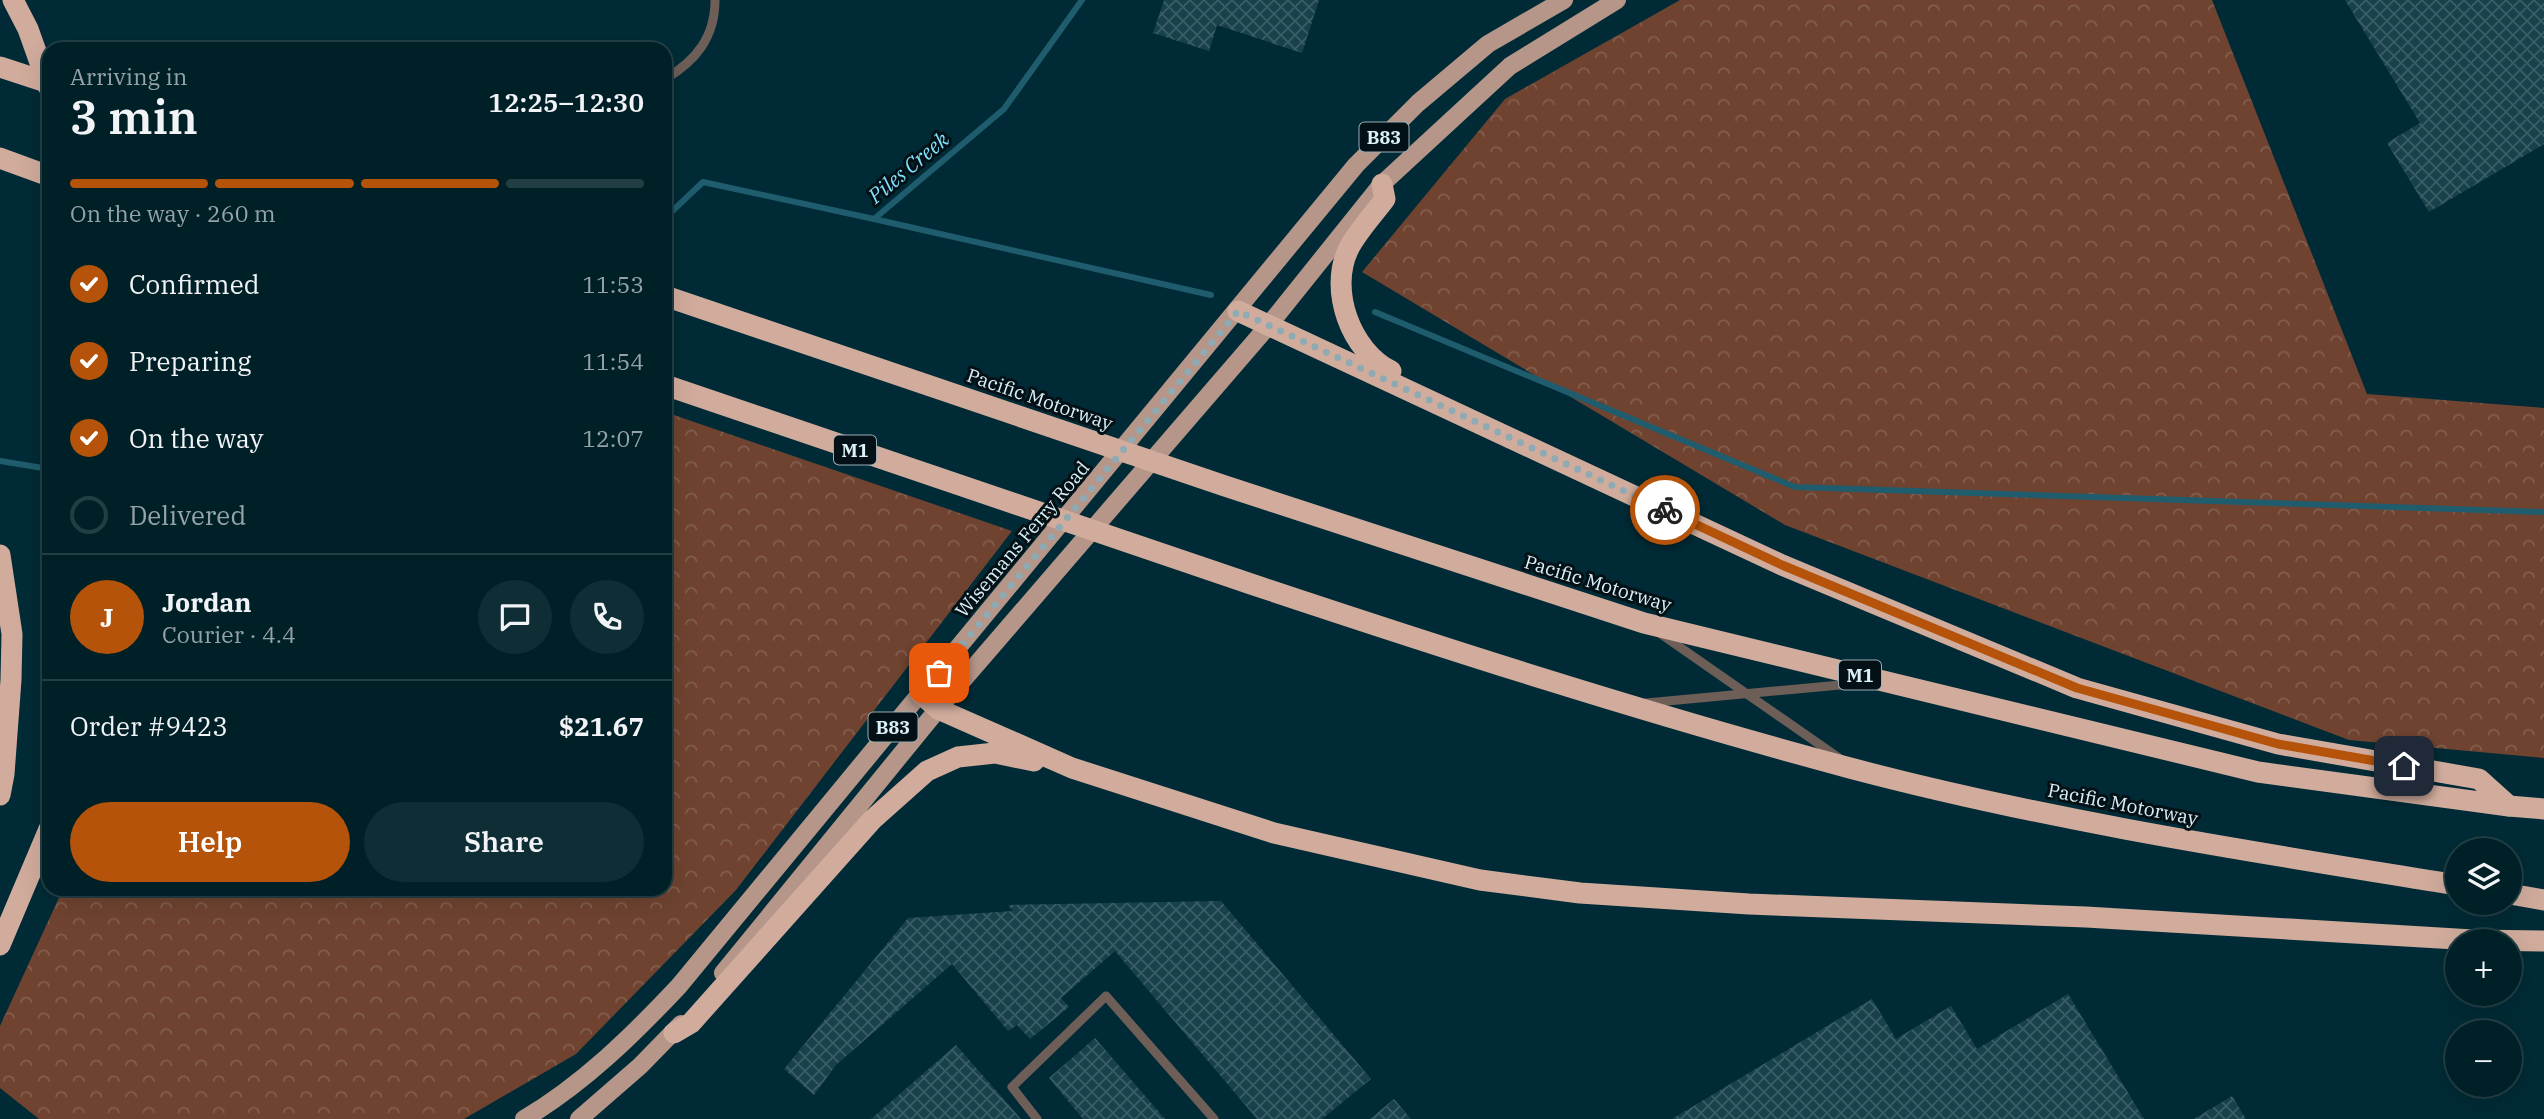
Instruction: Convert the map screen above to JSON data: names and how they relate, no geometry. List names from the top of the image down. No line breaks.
{"streets":{"highway":["Pacific Motorway","M1"],"main road":["B83","Wisemans Ferry Road"]},"water":["Piles Creek"],"page":{"heading":["3 min","Arriving in","12:25–12:30"],"panel":["Jordan","Courier · 4.4","Order #9423","$21.67"],"bar":"On the way · 260 m","list":[["Confirmed","11:53"],["Preparing","11:54"],["On the way","12:07"],"Delivered"],"round":"J","buttons":["Help","Share"],"map_buttons":["+","−"]}}
